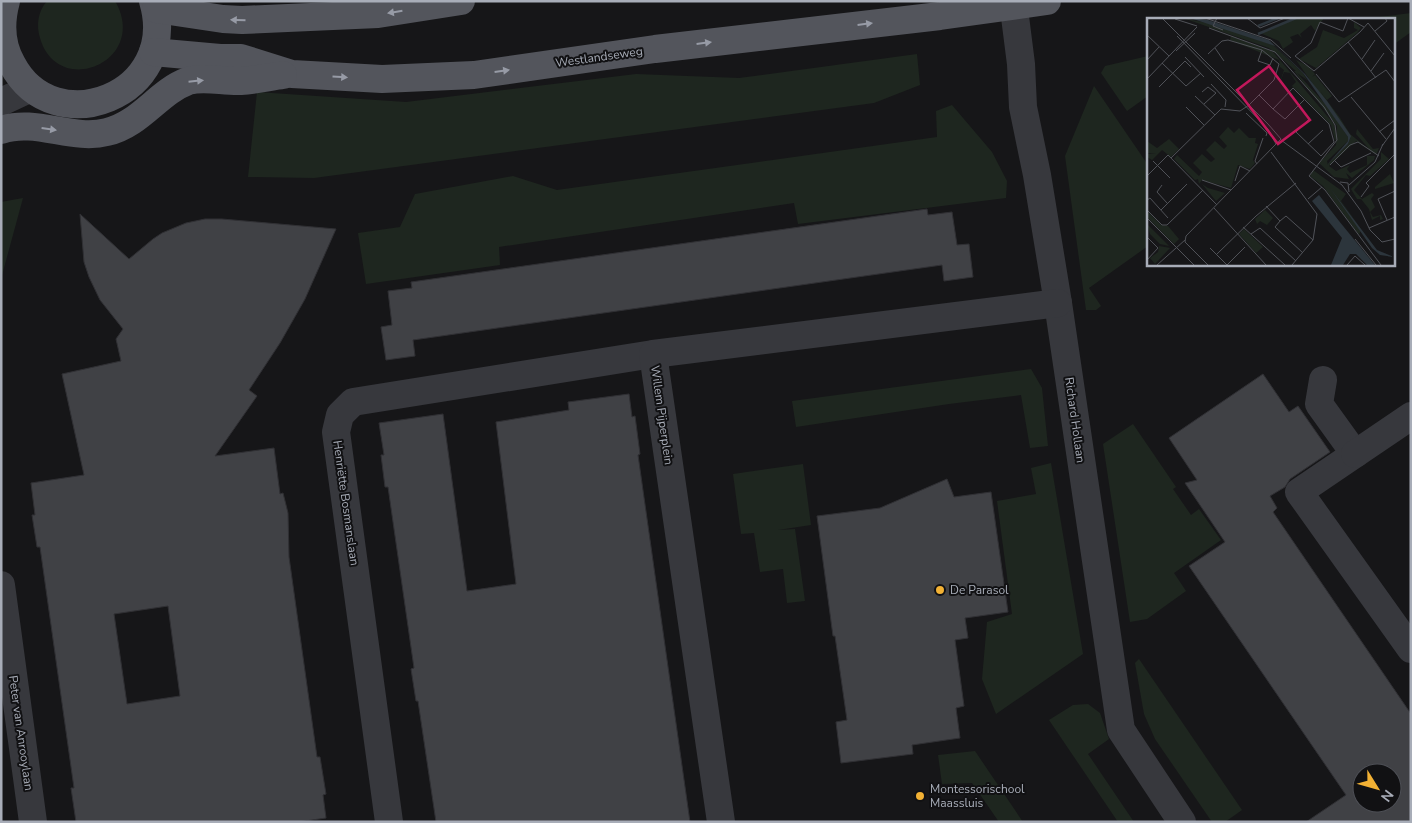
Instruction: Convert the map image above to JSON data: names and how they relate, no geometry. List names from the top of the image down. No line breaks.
{"streets":{"main road":["Westlandseweg"],"street":["Willem Pijperplein","Richard Hollaan","Henriëtte Bosmanslaan","Peter van Anrooylaan"]},"crossings":[["Westlandseweg","Richard Hollaan"],["Willem Pijperplein","Richard Hollaan"],["Willem Pijperplein","Henriëtte Bosmanslaan"]],"one_way":["Westlandseweg"],"places":["De Parasol","Montessorischool Maassluis"],"north":"bottom right"}
